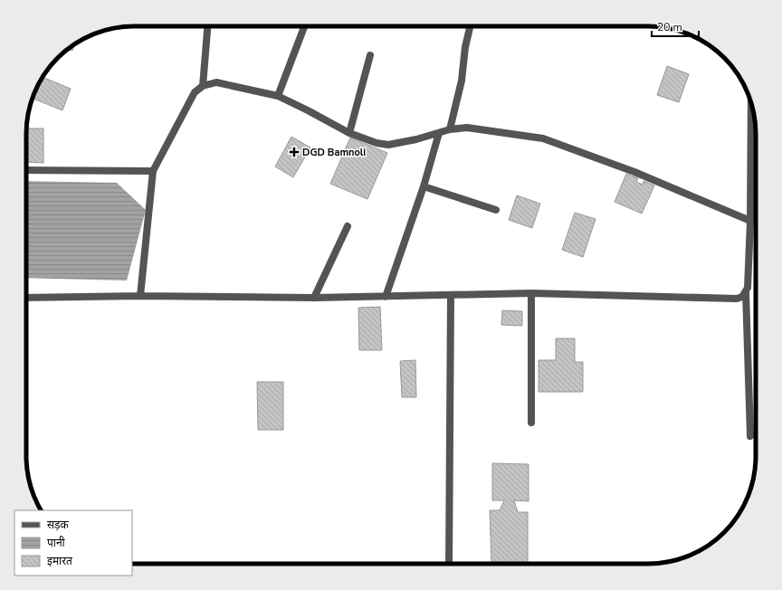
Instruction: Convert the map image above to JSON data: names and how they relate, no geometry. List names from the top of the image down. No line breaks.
{"places":{"health":["DGD Bamnoli"]},"legend":["सड़क","पानी","इमारत"],"scale_bar":"20 m"}
